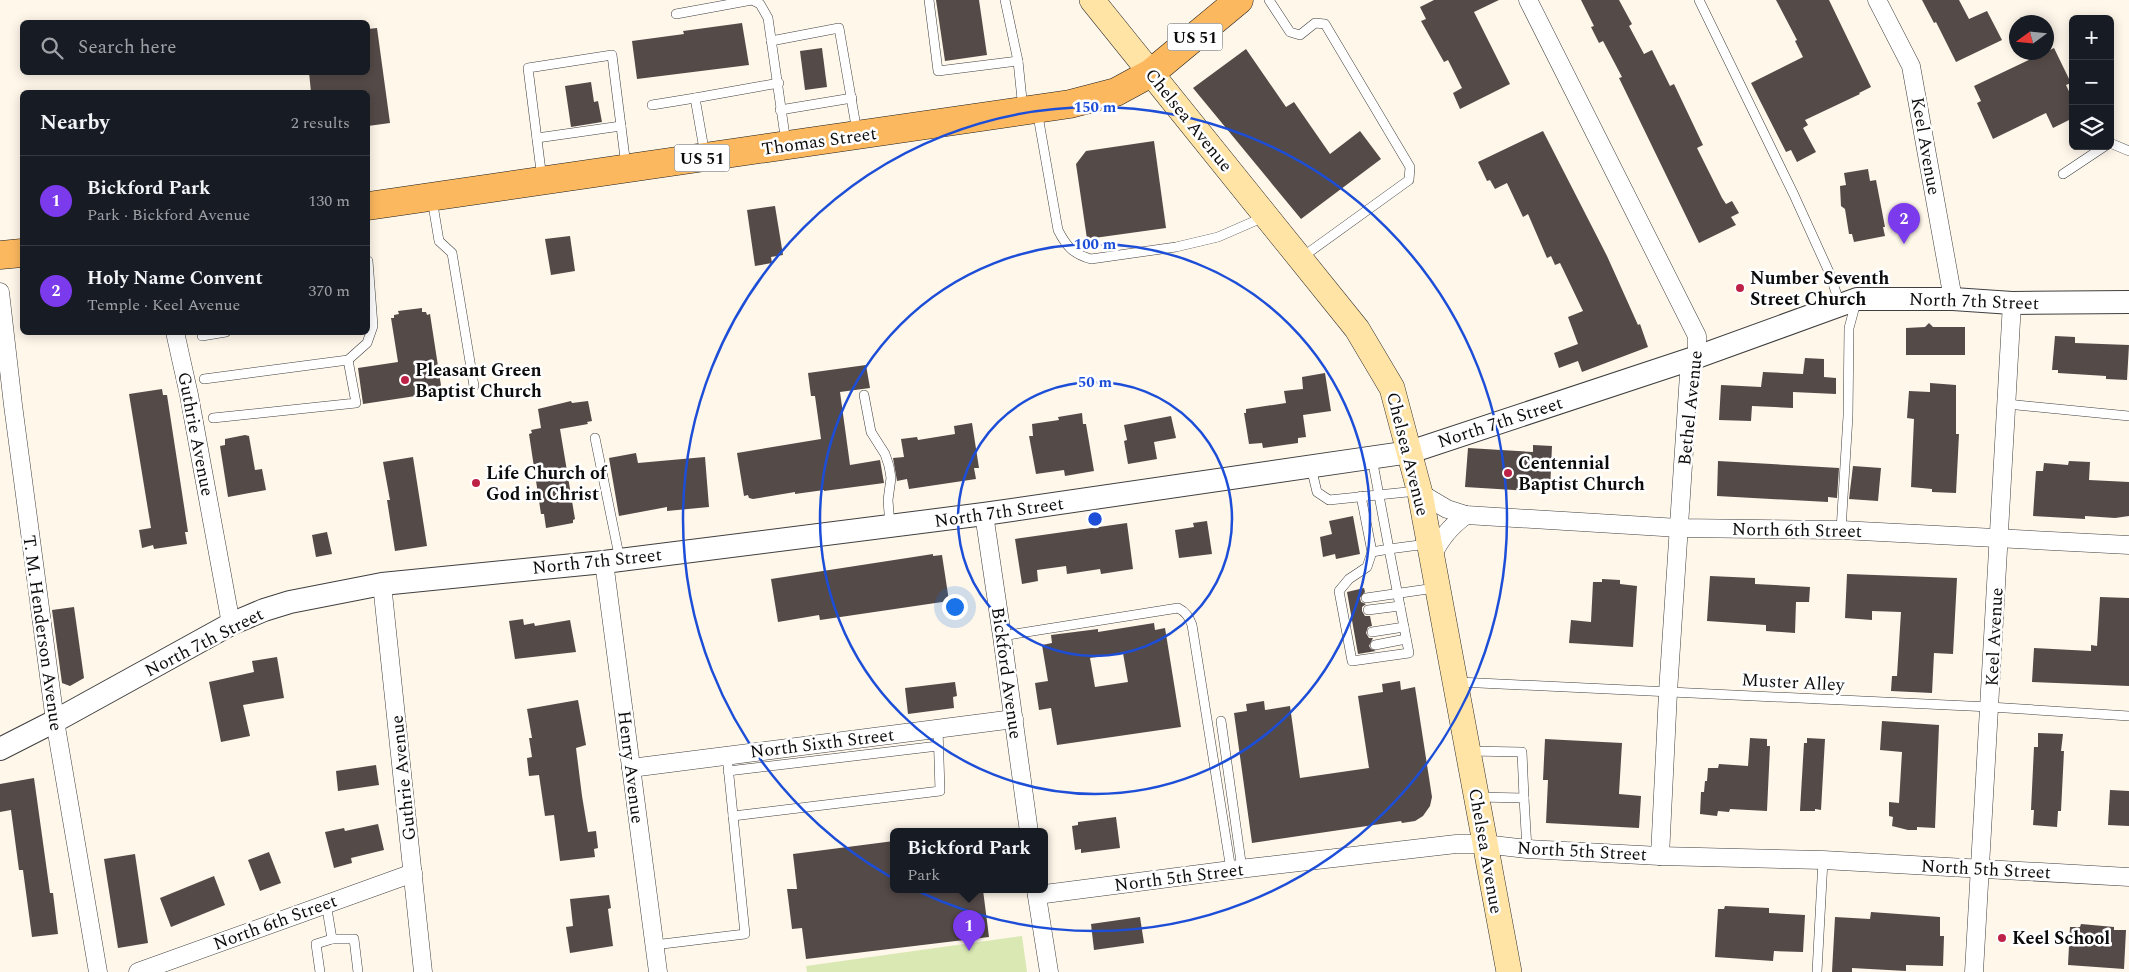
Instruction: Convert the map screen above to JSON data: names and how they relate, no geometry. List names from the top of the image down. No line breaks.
{"streets":{"main road":["US 51","Chelsea Avenue","Thomas Street"],"street":["Keel Avenue","North 7th Street","Bethel Avenue","Guthrie Avenue","North 6th Street","T. M. Henderson Avenue","Bickford Avenue","North Sixth Street","Henry Avenue","North 5th Street"],"lane":["Muster Alley"]},"crossings":[["Chelsea Avenue","Thomas Street"],["Chelsea Avenue","North 7th Street"],["Chelsea Avenue","North 6th Street"],["Chelsea Avenue","Muster Alley"],["Chelsea Avenue","North 5th Street"],["Keel Avenue","North 7th Street"],["Keel Avenue","North 6th Street"],["Keel Avenue","Muster Alley"],["Keel Avenue","North 5th Street"],["North 7th Street","Bethel Avenue"],["North 7th Street","Guthrie Avenue"],["North 7th Street","T. M. Henderson Avenue"],["North 7th Street","Bickford Avenue"],["North 7th Street","Henry Avenue"],["Bethel Avenue","North 6th Street"],["Bethel Avenue","Muster Alley"],["Bethel Avenue","North 5th Street"],["Guthrie Avenue","North 6th Street"],["Bickford Avenue","North Sixth Street"],["North Sixth Street","Henry Avenue"]],"places":["Number Seventh Street Church","Pleasant Green Baptist Church","Centennial Baptist Church","Life Church of God in Christ","Keel School"],"north":"left","page":{"map_buttons":["+","−"],"search":"Search here","heading":["Nearby","2 results"],"list":[{"mark":"1","name":"Bickford Park","note":"Park · Bickford Avenue","value":"130 m"},{"mark":"2","name":"Holy Name Convent","note":"Temple · Keel Avenue","value":"370 m"}],"pins":["2","1"],"popup":["Bickford Park","Park"]},"rings":["150 m","100 m","50 m"]}
